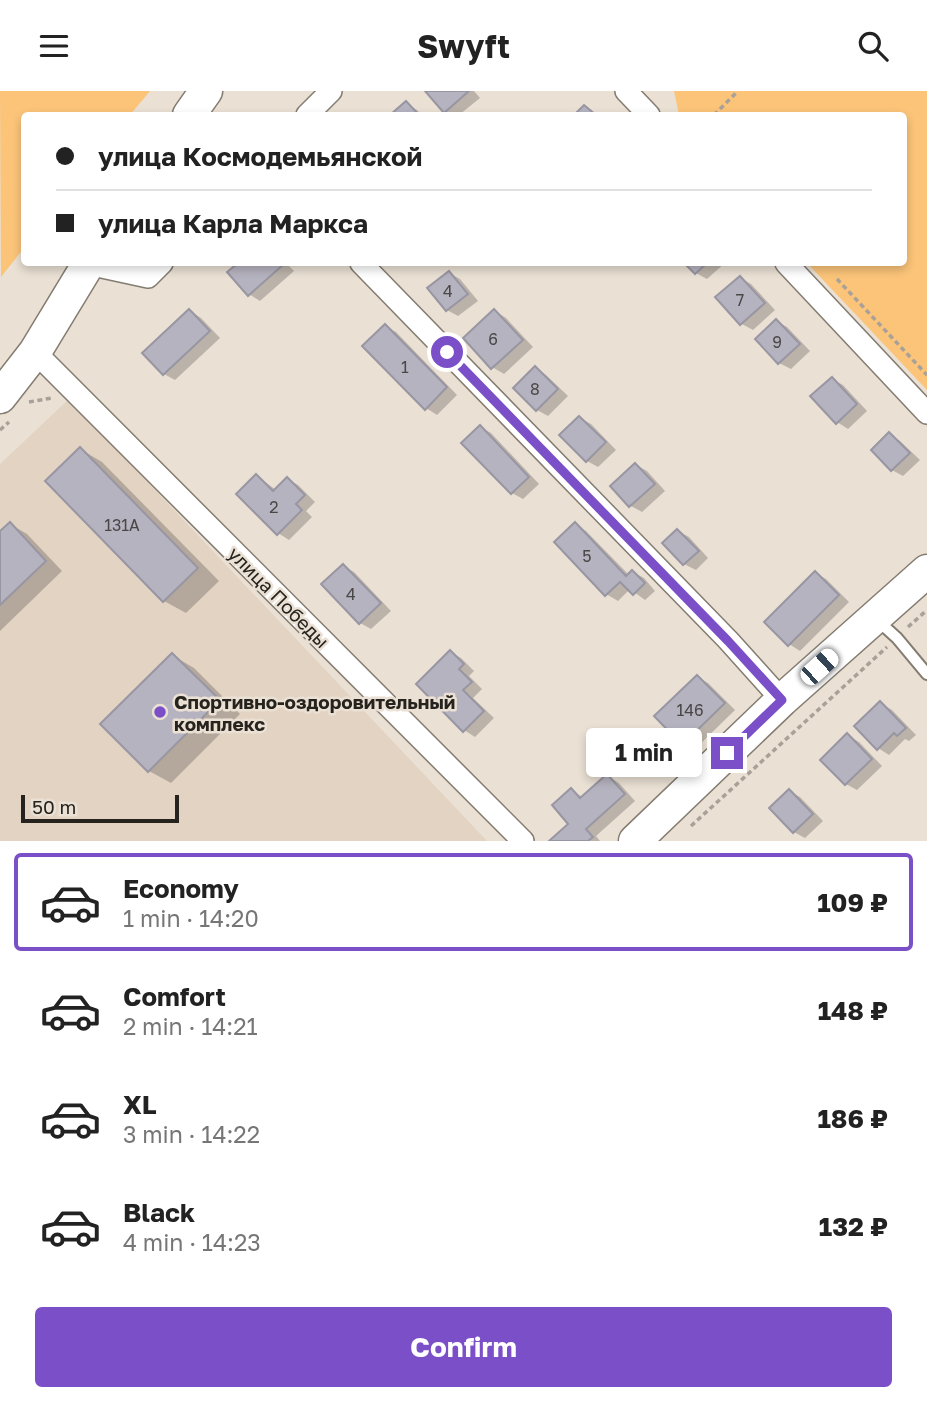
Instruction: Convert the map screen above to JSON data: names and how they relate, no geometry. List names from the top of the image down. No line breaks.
{"streets":{"street":["улица Победы"]},"places":["Спортивно-оздоровительный комплекс"],"house_numbers":["4","7","6","9","1","8","2","131А","5","4","146"],"scale_bar":"50 m","page":{"header":"Swyft","banner":["улица Космодемьянской","улица Карла Маркса"],"bubble":"1 min","scale":"50 m","list":[{"name":"Economy","note":"1 min · 14:20","value":"109 ₽"},{"name":"Comfort","note":"2 min · 14:21","value":"148 ₽"},{"name":"XL","note":"3 min · 14:22","value":"186 ₽"},{"name":"Black","note":"4 min · 14:23","value":"132 ₽"}],"buttons":"Confirm"}}
